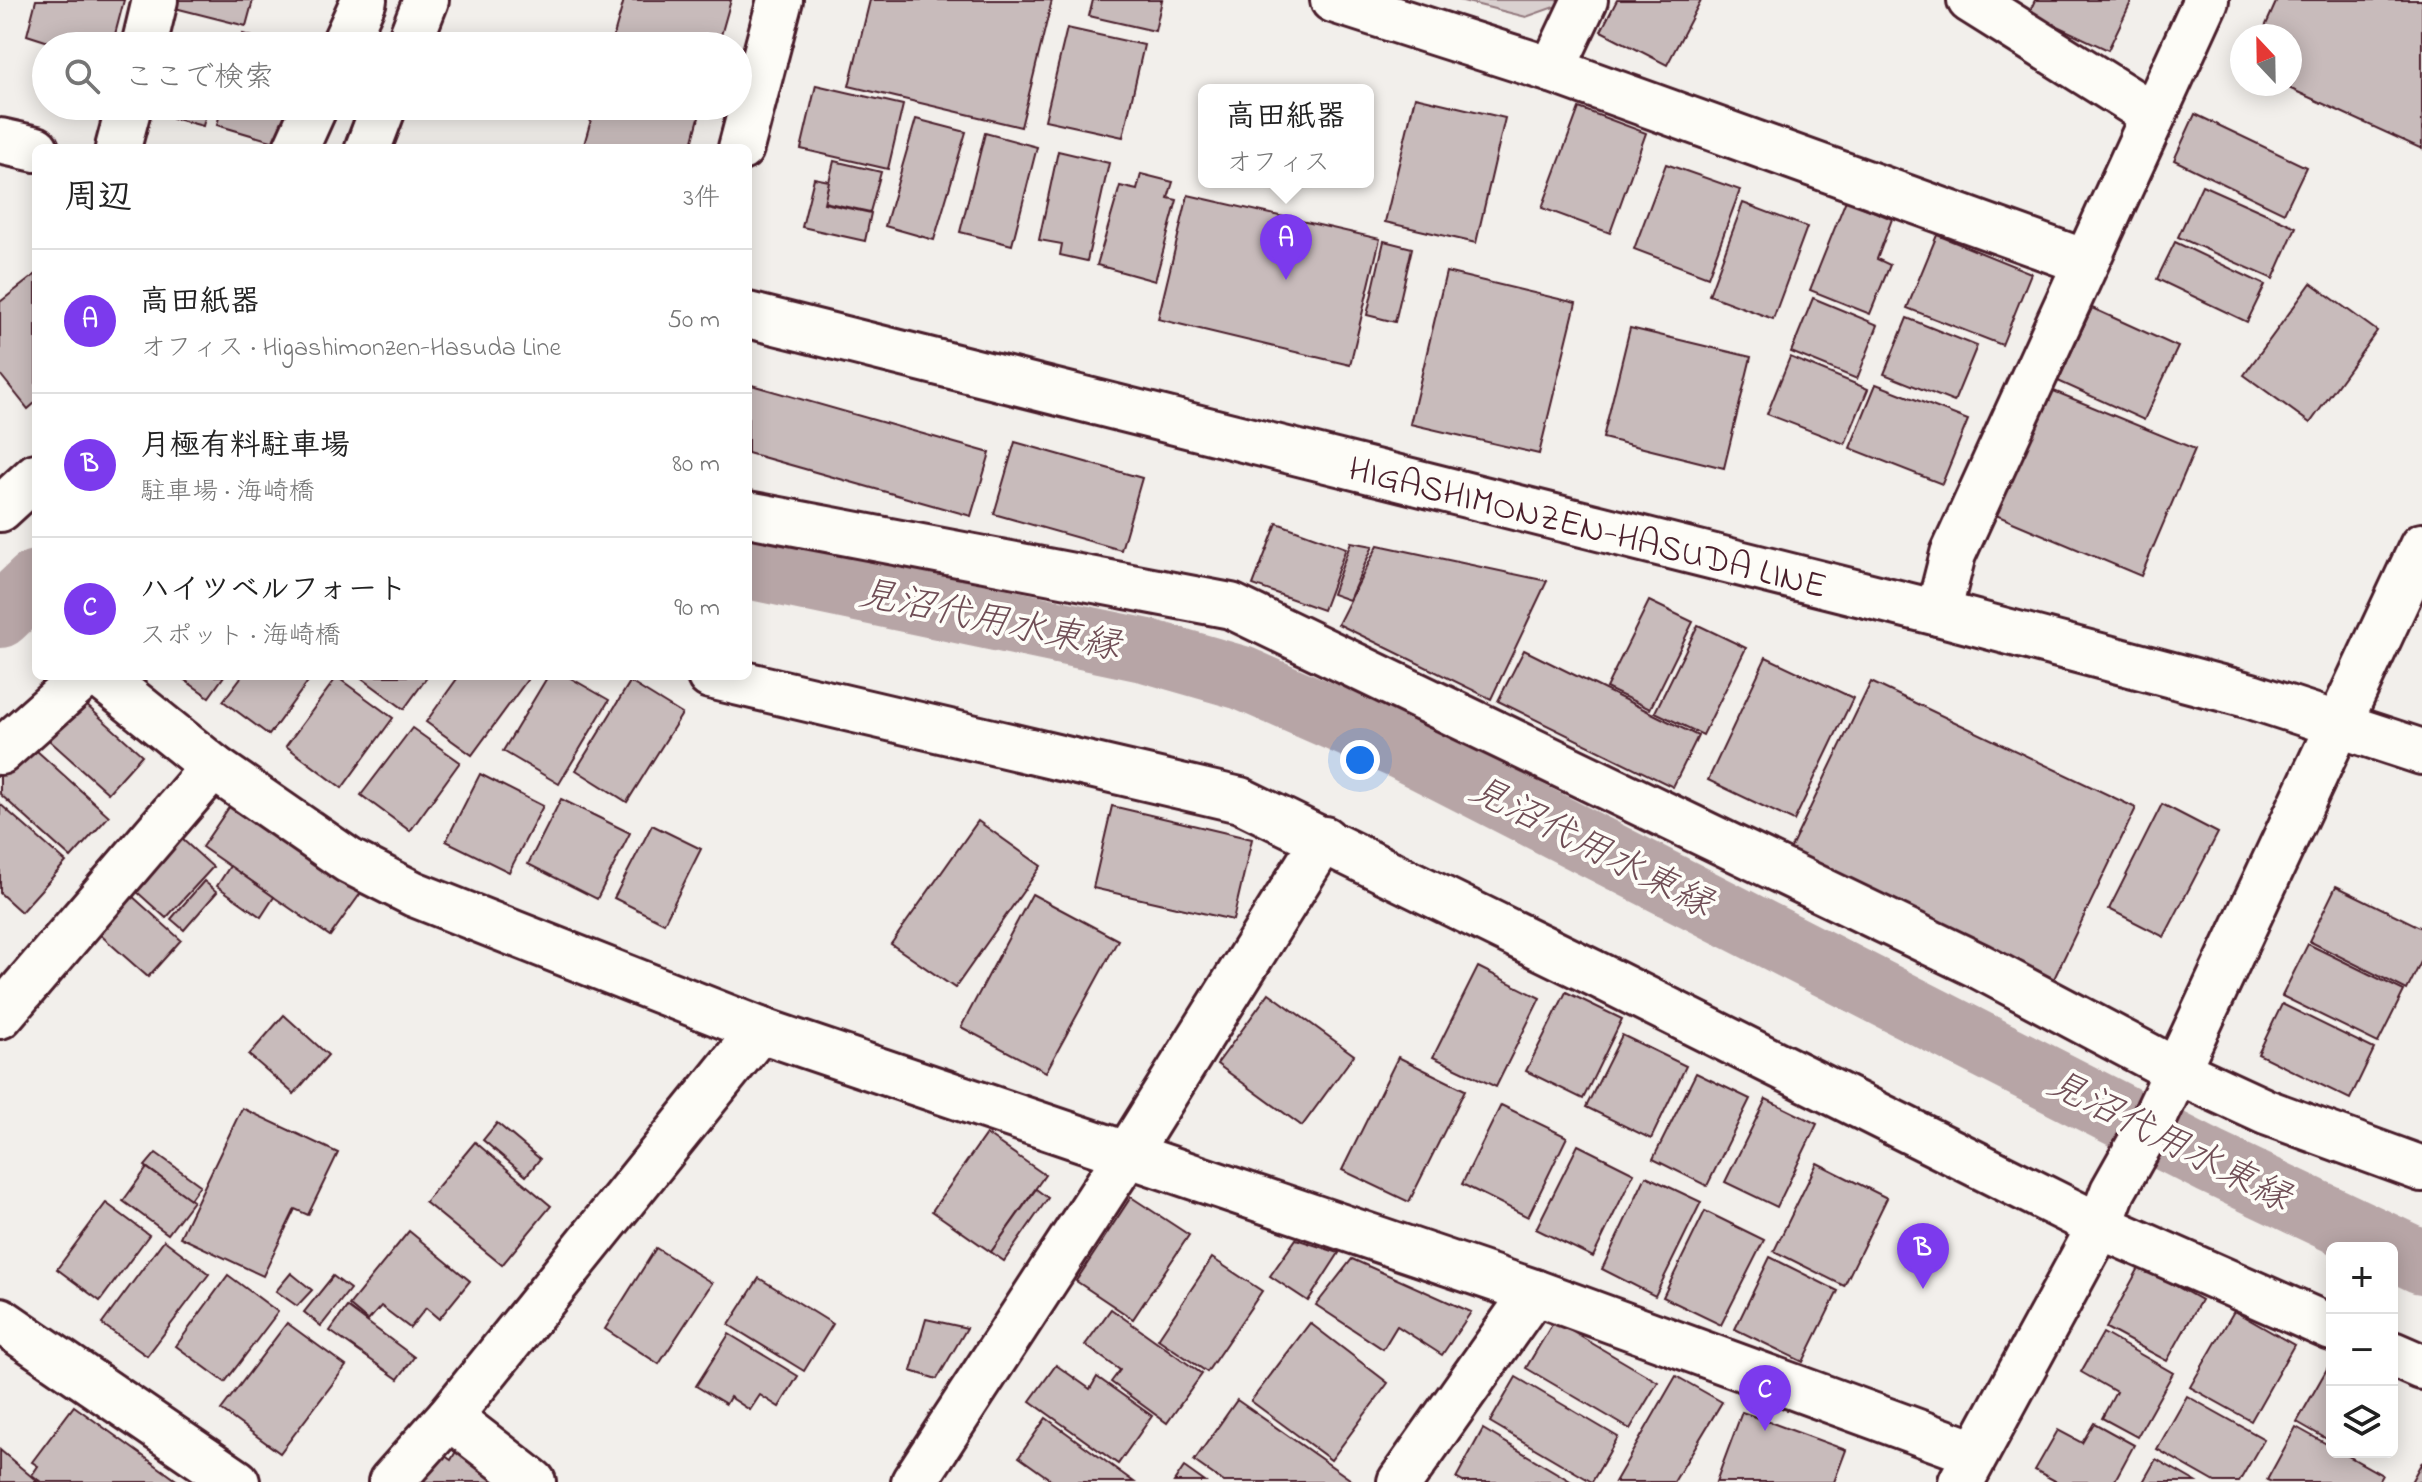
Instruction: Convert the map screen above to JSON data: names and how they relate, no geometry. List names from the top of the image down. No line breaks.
{"streets":{"street":["HIGASHIMONZEN-HASUDA LINE"]},"water":["見沼代用水東縁"],"north":"top","page":{"search":"ここで検索","popup":["高田紙器","オフィス"],"heading":["周辺","3件"],"pins":["A","B","C"],"list":[{"mark":"A","name":"高田紙器","note":"オフィス · Higashimonzen-Hasuda Line","value":"50 m"},{"mark":"B","name":"月極有料駐車場","note":"駐車場 · 海崎橋","value":"80 m"},{"mark":"C","name":"ハイツベルフォート","note":"スポット · 海崎橋","value":"90 m"}],"map_buttons":["+","−"]}}
